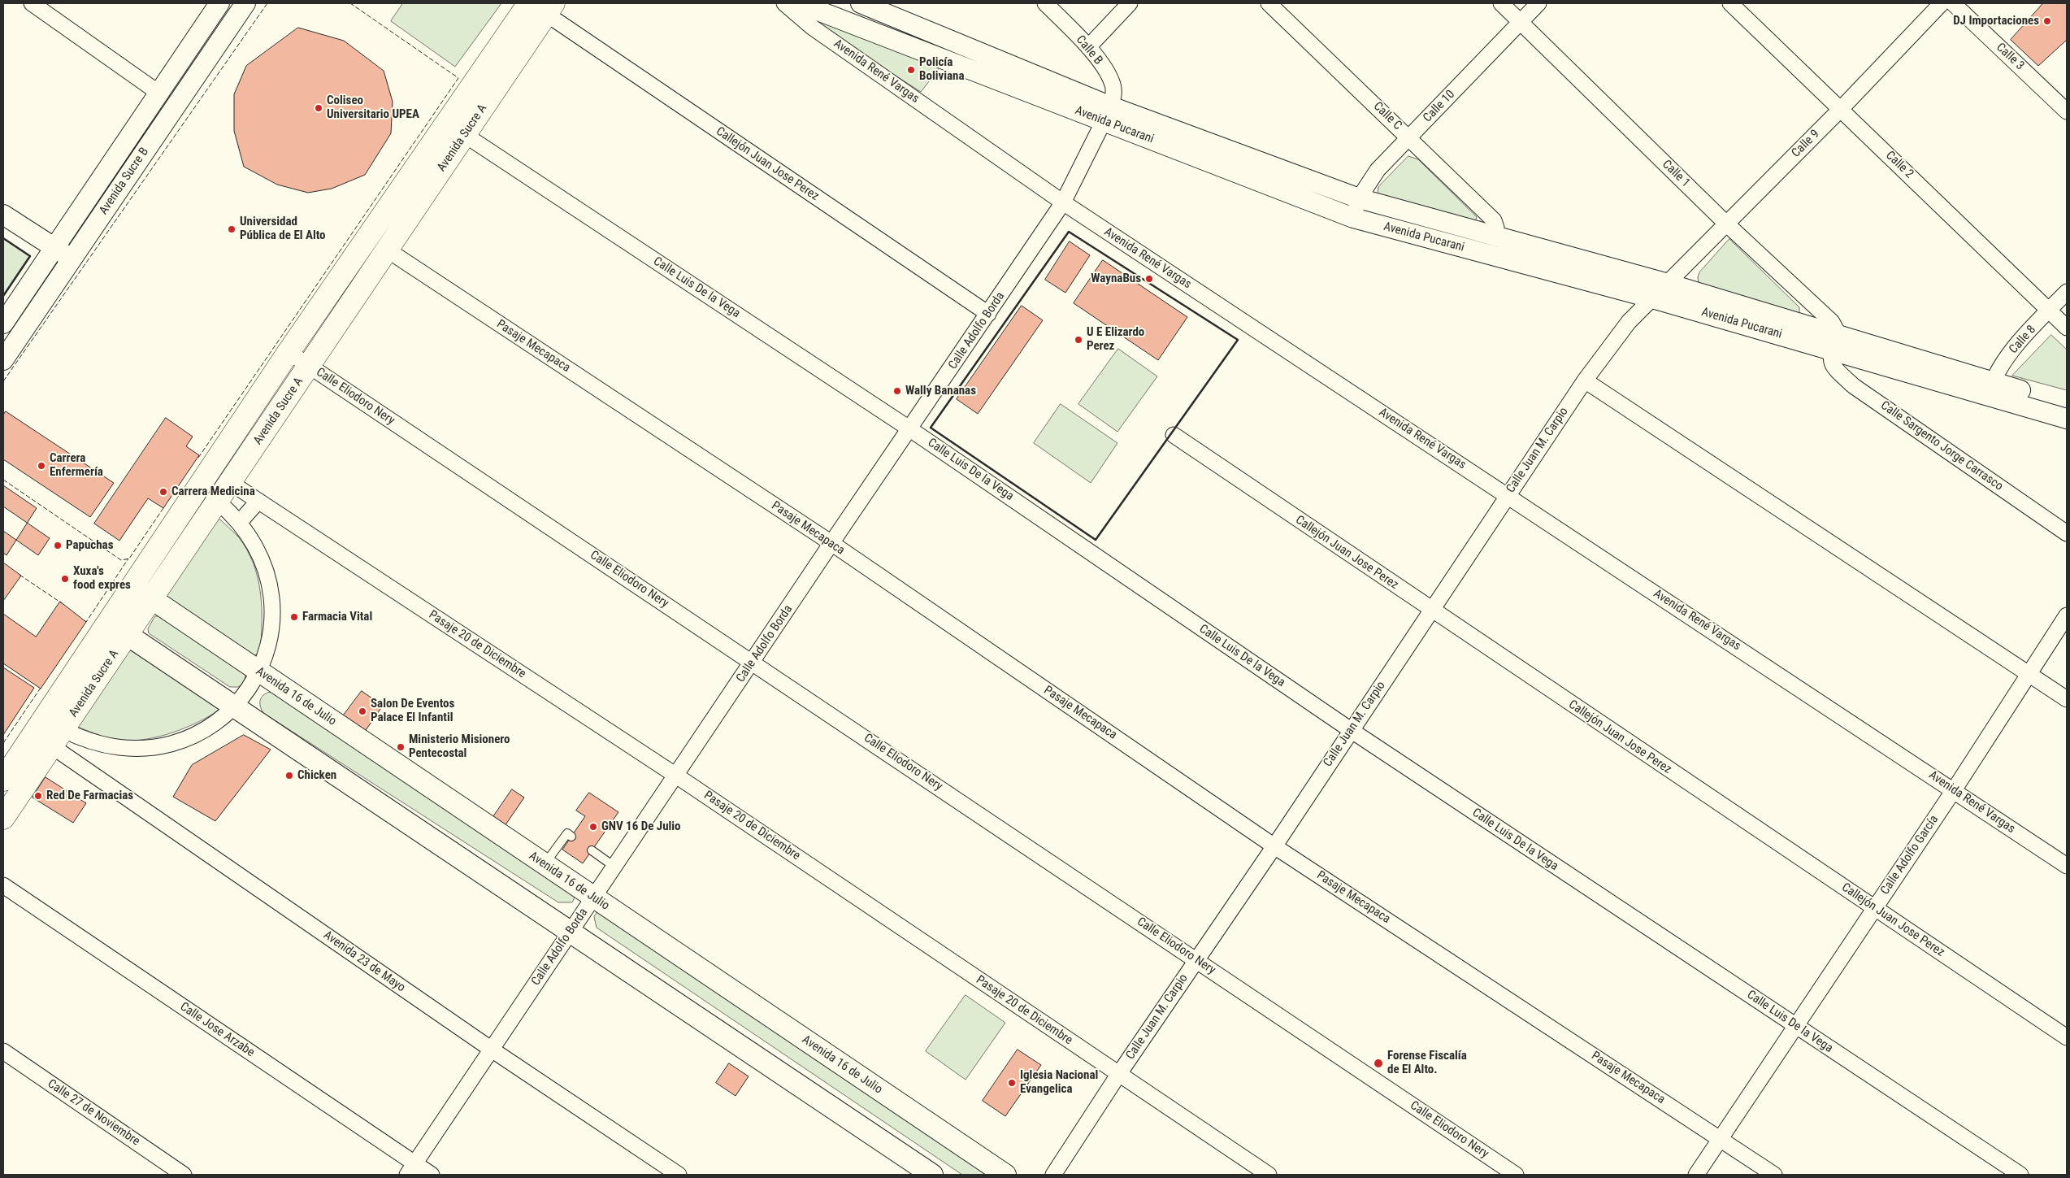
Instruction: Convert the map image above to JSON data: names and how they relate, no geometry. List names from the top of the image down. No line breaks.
{"streets":{"main road":["Avenida Sucre A","Avenida 16 de Julio"],"street":["Calle B","Calle 3","Avenida René Vargas","Calle 10","Calle C","Avenida Pucarani","Calle 9","Callejón Juan Jose Perez","Calle 2","Calle 1","Avenida Sucre B","Calle Luis De la Vega","Calle Adolfo Borda","Calle 8","Pasaje Mecapaca","Calle Eliodoro Nery","Calle Sargento Jorge Carrasco","Calle Juan M. Carpio","Pasaje 20 de Diciembre","Calle Adolfo García","Avenida 23 de Mayo","Calle Jose Arzabe","Calle 27 de Noviembre"]},"crossings":[["Calle B","Avenida Pucarani"],["Calle B","Calle Adolfo Borda"],["Avenida René Vargas","Calle Adolfo Borda"],["Avenida René Vargas","Calle Juan M. Carpio"],["Avenida René Vargas","Calle Adolfo García"],["Calle 10","Calle C"],["Calle 10","Avenida Pucarani"],["Calle 10","Calle 1"],["Calle C","Avenida Pucarani"],["Avenida Pucarani","Calle 9"],["Avenida Pucarani","Calle 1"],["Avenida Pucarani","Calle Adolfo Borda"],["Avenida Pucarani","Calle 8"],["Avenida Pucarani","Calle Sargento Jorge Carrasco"],["Avenida Pucarani","Calle Juan M. Carpio"],["Avenida Sucre A","Callejón Juan Jose Perez"],["Avenida Sucre A","Calle Luis De la Vega"],["Avenida Sucre A","Pasaje Mecapaca"],["Avenida Sucre A","Calle Eliodoro Nery"],["Avenida Sucre A","Pasaje 20 de Diciembre"],["Avenida Sucre A","Avenida 16 de Julio"],["Avenida Sucre A","Avenida 23 de Mayo"],["Calle 9","Calle 2"],["Calle 9","Calle 1"],["Calle 9","Calle Juan M. Carpio"],["Callejón Juan Jose Perez","Calle Adolfo Borda"],["Callejón Juan Jose Perez","Calle Juan M. Carpio"],["Callejón Juan Jose Perez","Calle Adolfo García"],["Calle 2","Calle 8"],["Calle 1","Calle Sargento Jorge Carrasco"],["Calle Luis De la Vega","Calle Adolfo Borda"],["Calle Luis De la Vega","Calle Juan M. Carpio"],["Calle Luis De la Vega","Calle Adolfo García"],["Calle Adolfo Borda","Pasaje Mecapaca"],["Calle Adolfo Borda","Calle Eliodoro Nery"],["Calle Adolfo Borda","Pasaje 20 de Diciembre"],["Calle Adolfo Borda","Avenida 16 de Julio"],["Calle Adolfo Borda","Avenida 23 de Mayo"],["Calle Adolfo Borda","Calle Jose Arzabe"],["Pasaje Mecapaca","Calle Juan M. Carpio"],["Pasaje Mecapaca","Calle Adolfo García"],["Calle Eliodoro Nery","Calle Juan M. Carpio"],["Calle Juan M. Carpio","Pasaje 20 de Diciembre"]],"places":["DJ Importaciones","Policía Boliviana","Coliseo Universitario UPEA","Universidad Pública de El Alto","WaynaBus","U E Elizardo Perez","Wally Bananas","Carrera Enfermería","Carrera Medicina","Papuchas","Xuxa's food expres","Farmacia Vital","Salon De Eventos Palace El Infantil","Ministerio Misionero Pentecostal","Chicken","Red De Farmacias","GNV 16 De Julio","Forense Fiscalía de El Alto.","Iglesia Nacional Evangelica"]}
